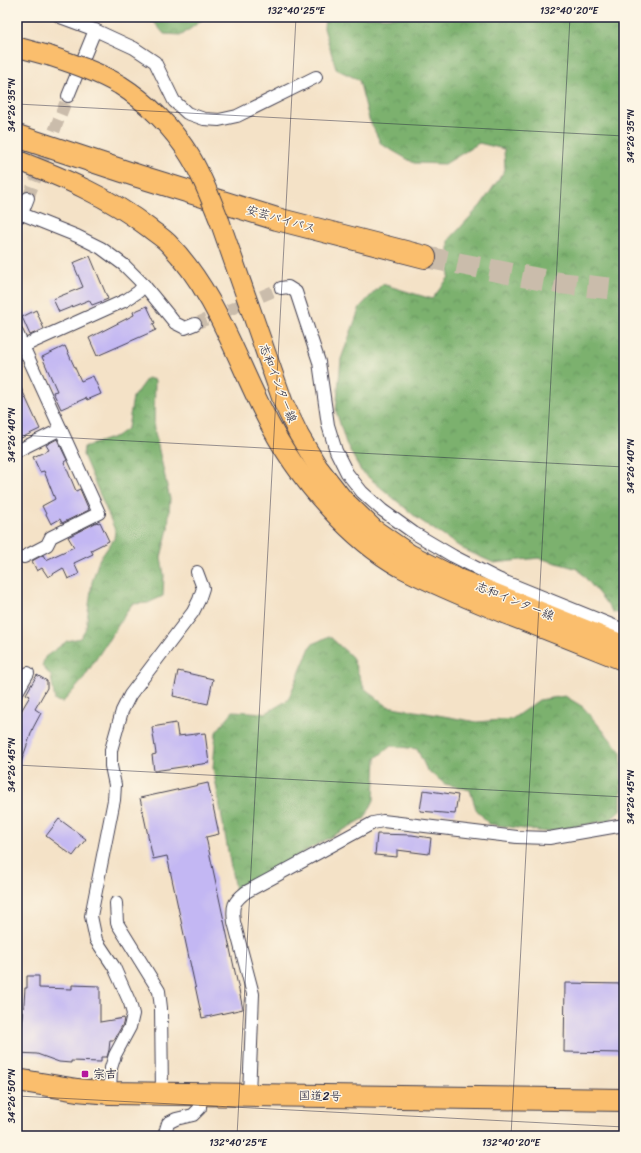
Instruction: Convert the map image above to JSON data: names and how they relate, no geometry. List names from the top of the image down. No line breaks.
{"streets":{"highway":["安芸バイパス","国道2号"],"main road":["志和インター線"]},"places":{"transit":["宗吉"]},"coordinates":["132°40'25\"E","132°40'20\"E","34°26'35\"N","34°26'40\"N","34°26'45\"N","34°26'50\"N"]}
